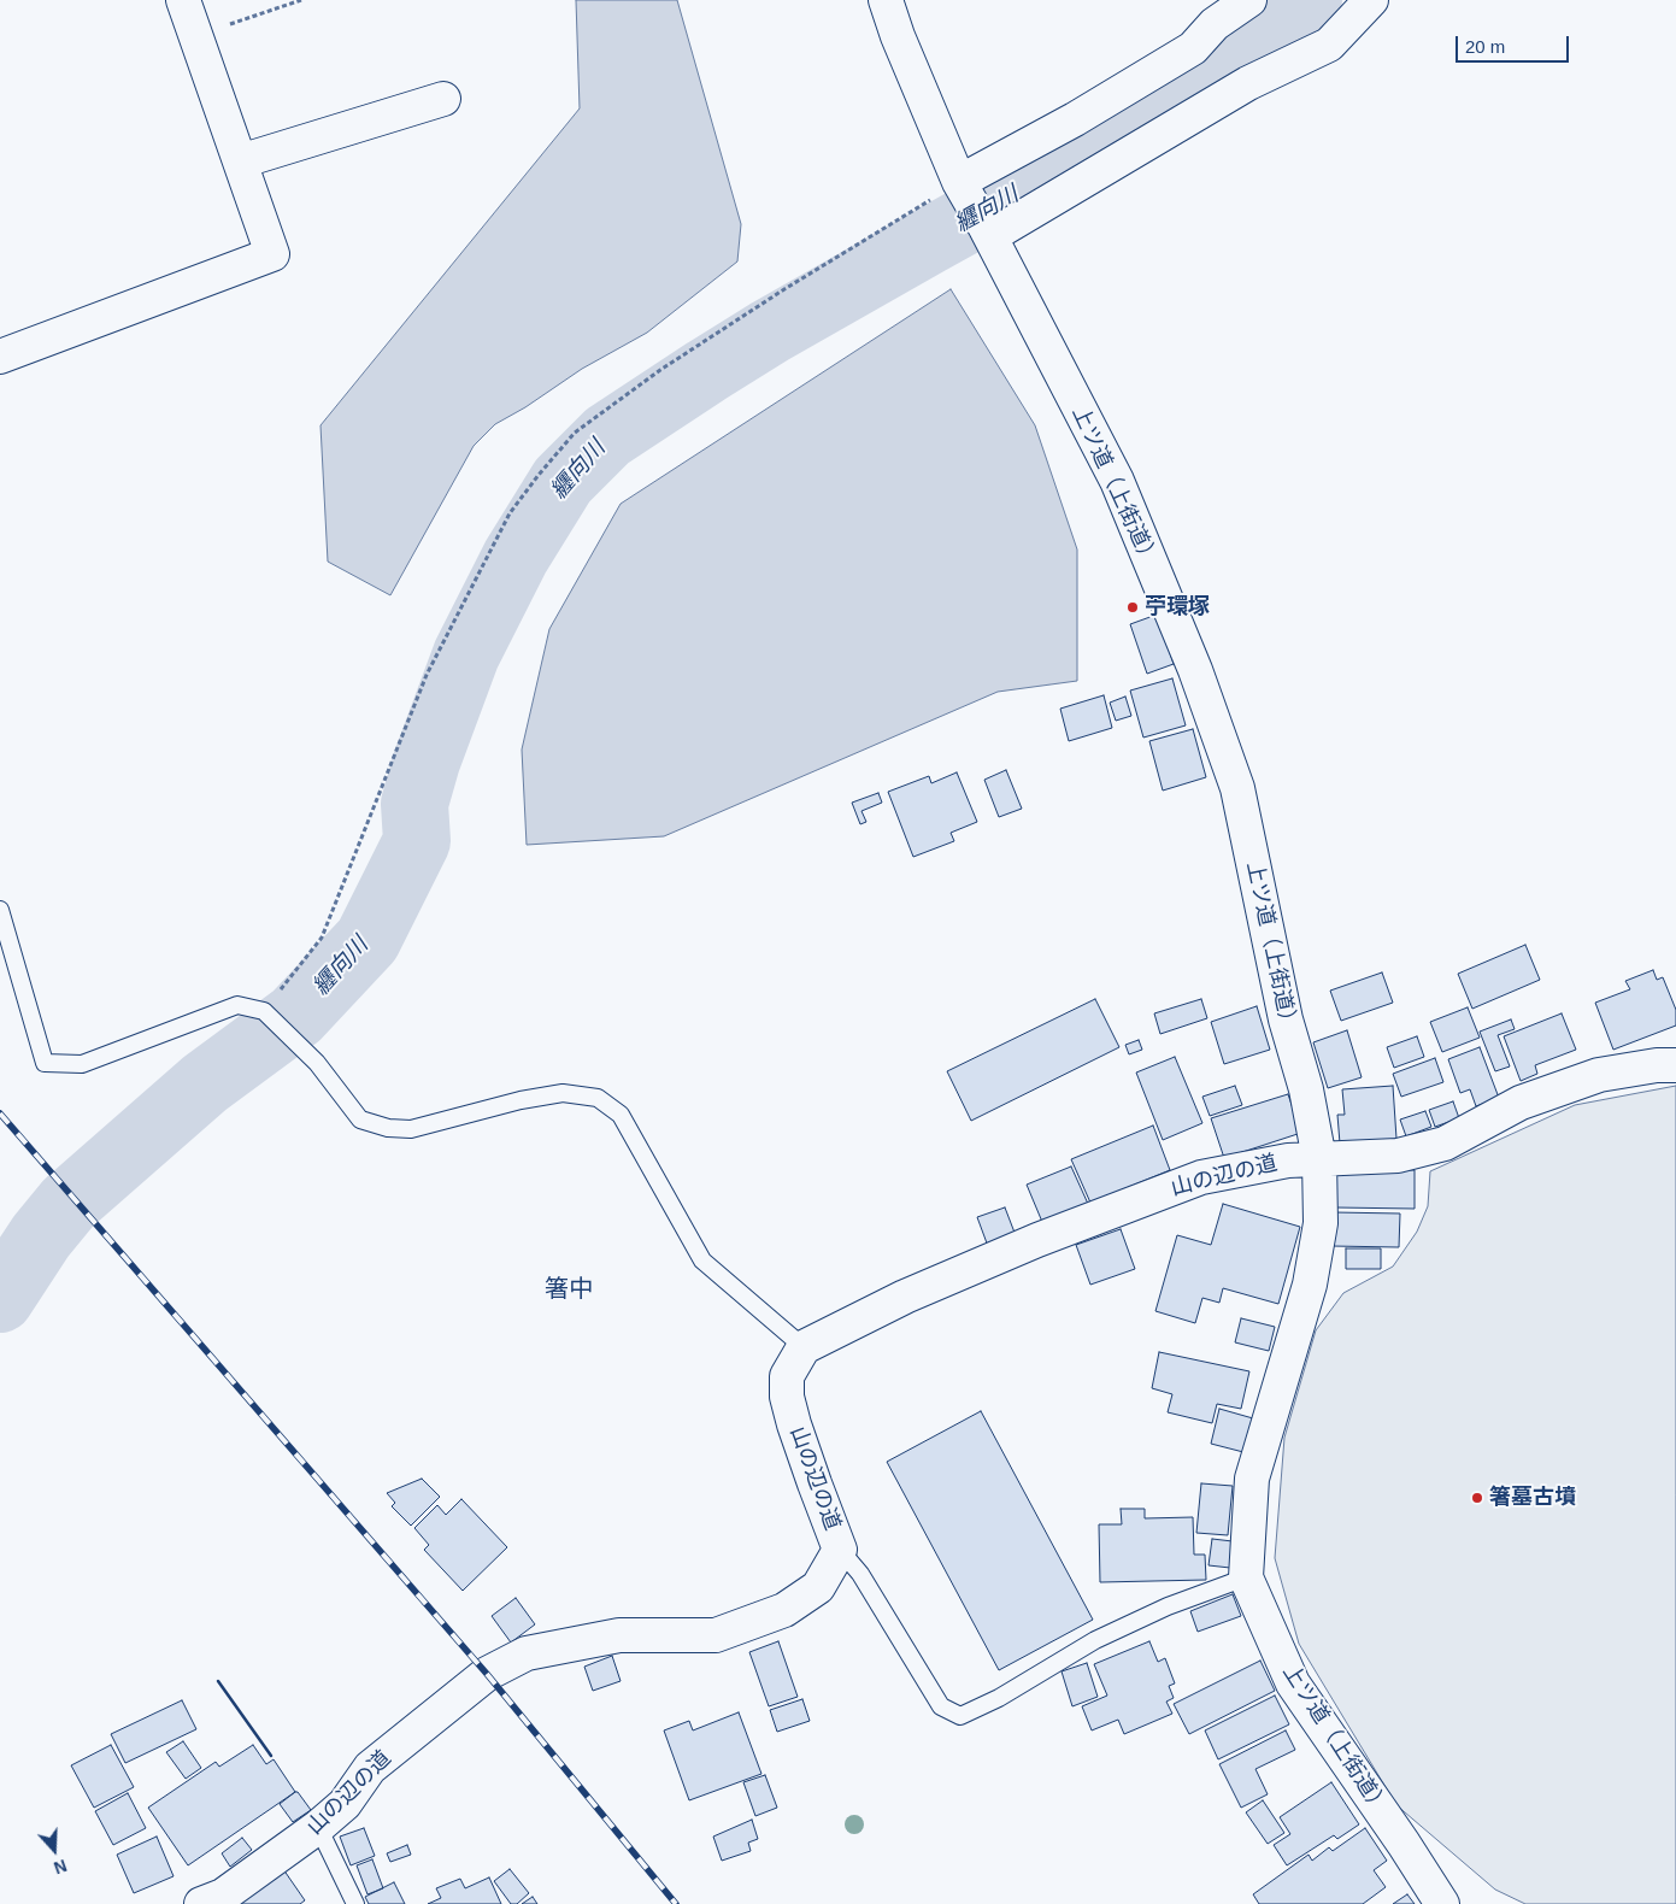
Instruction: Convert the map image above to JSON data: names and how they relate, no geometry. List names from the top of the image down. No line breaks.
{"streets":{"street":["上ツ道（上街道）","山の辺の道"]},"crossings":[["上ツ道（上街道）","山の辺の道"]],"districts":["箸中"],"water":["纒向川"],"places":["苧環塚","箸墓古墳"],"scale_bar":"20 m","north":"bottom"}
